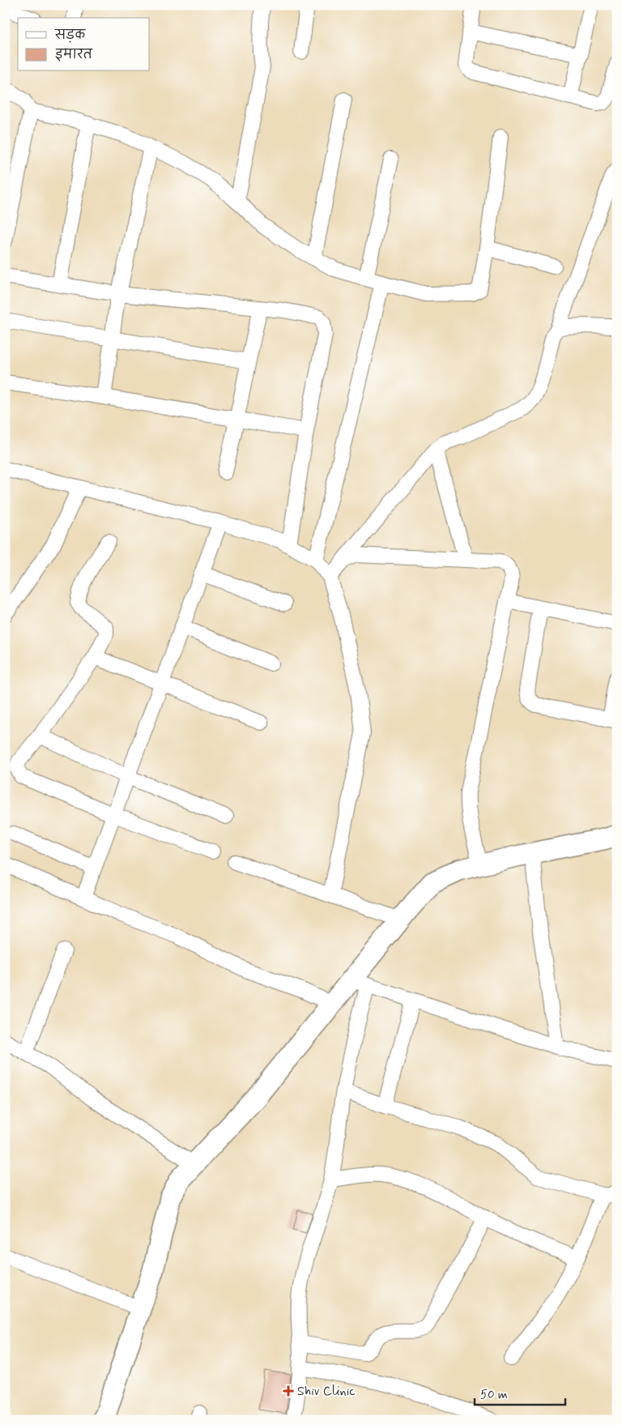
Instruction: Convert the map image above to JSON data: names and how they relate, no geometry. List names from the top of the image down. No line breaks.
{"places":{"health":["Shiv Clinic"]},"legend":["सड़क","इमारत"],"scale_bar":"50 m"}
